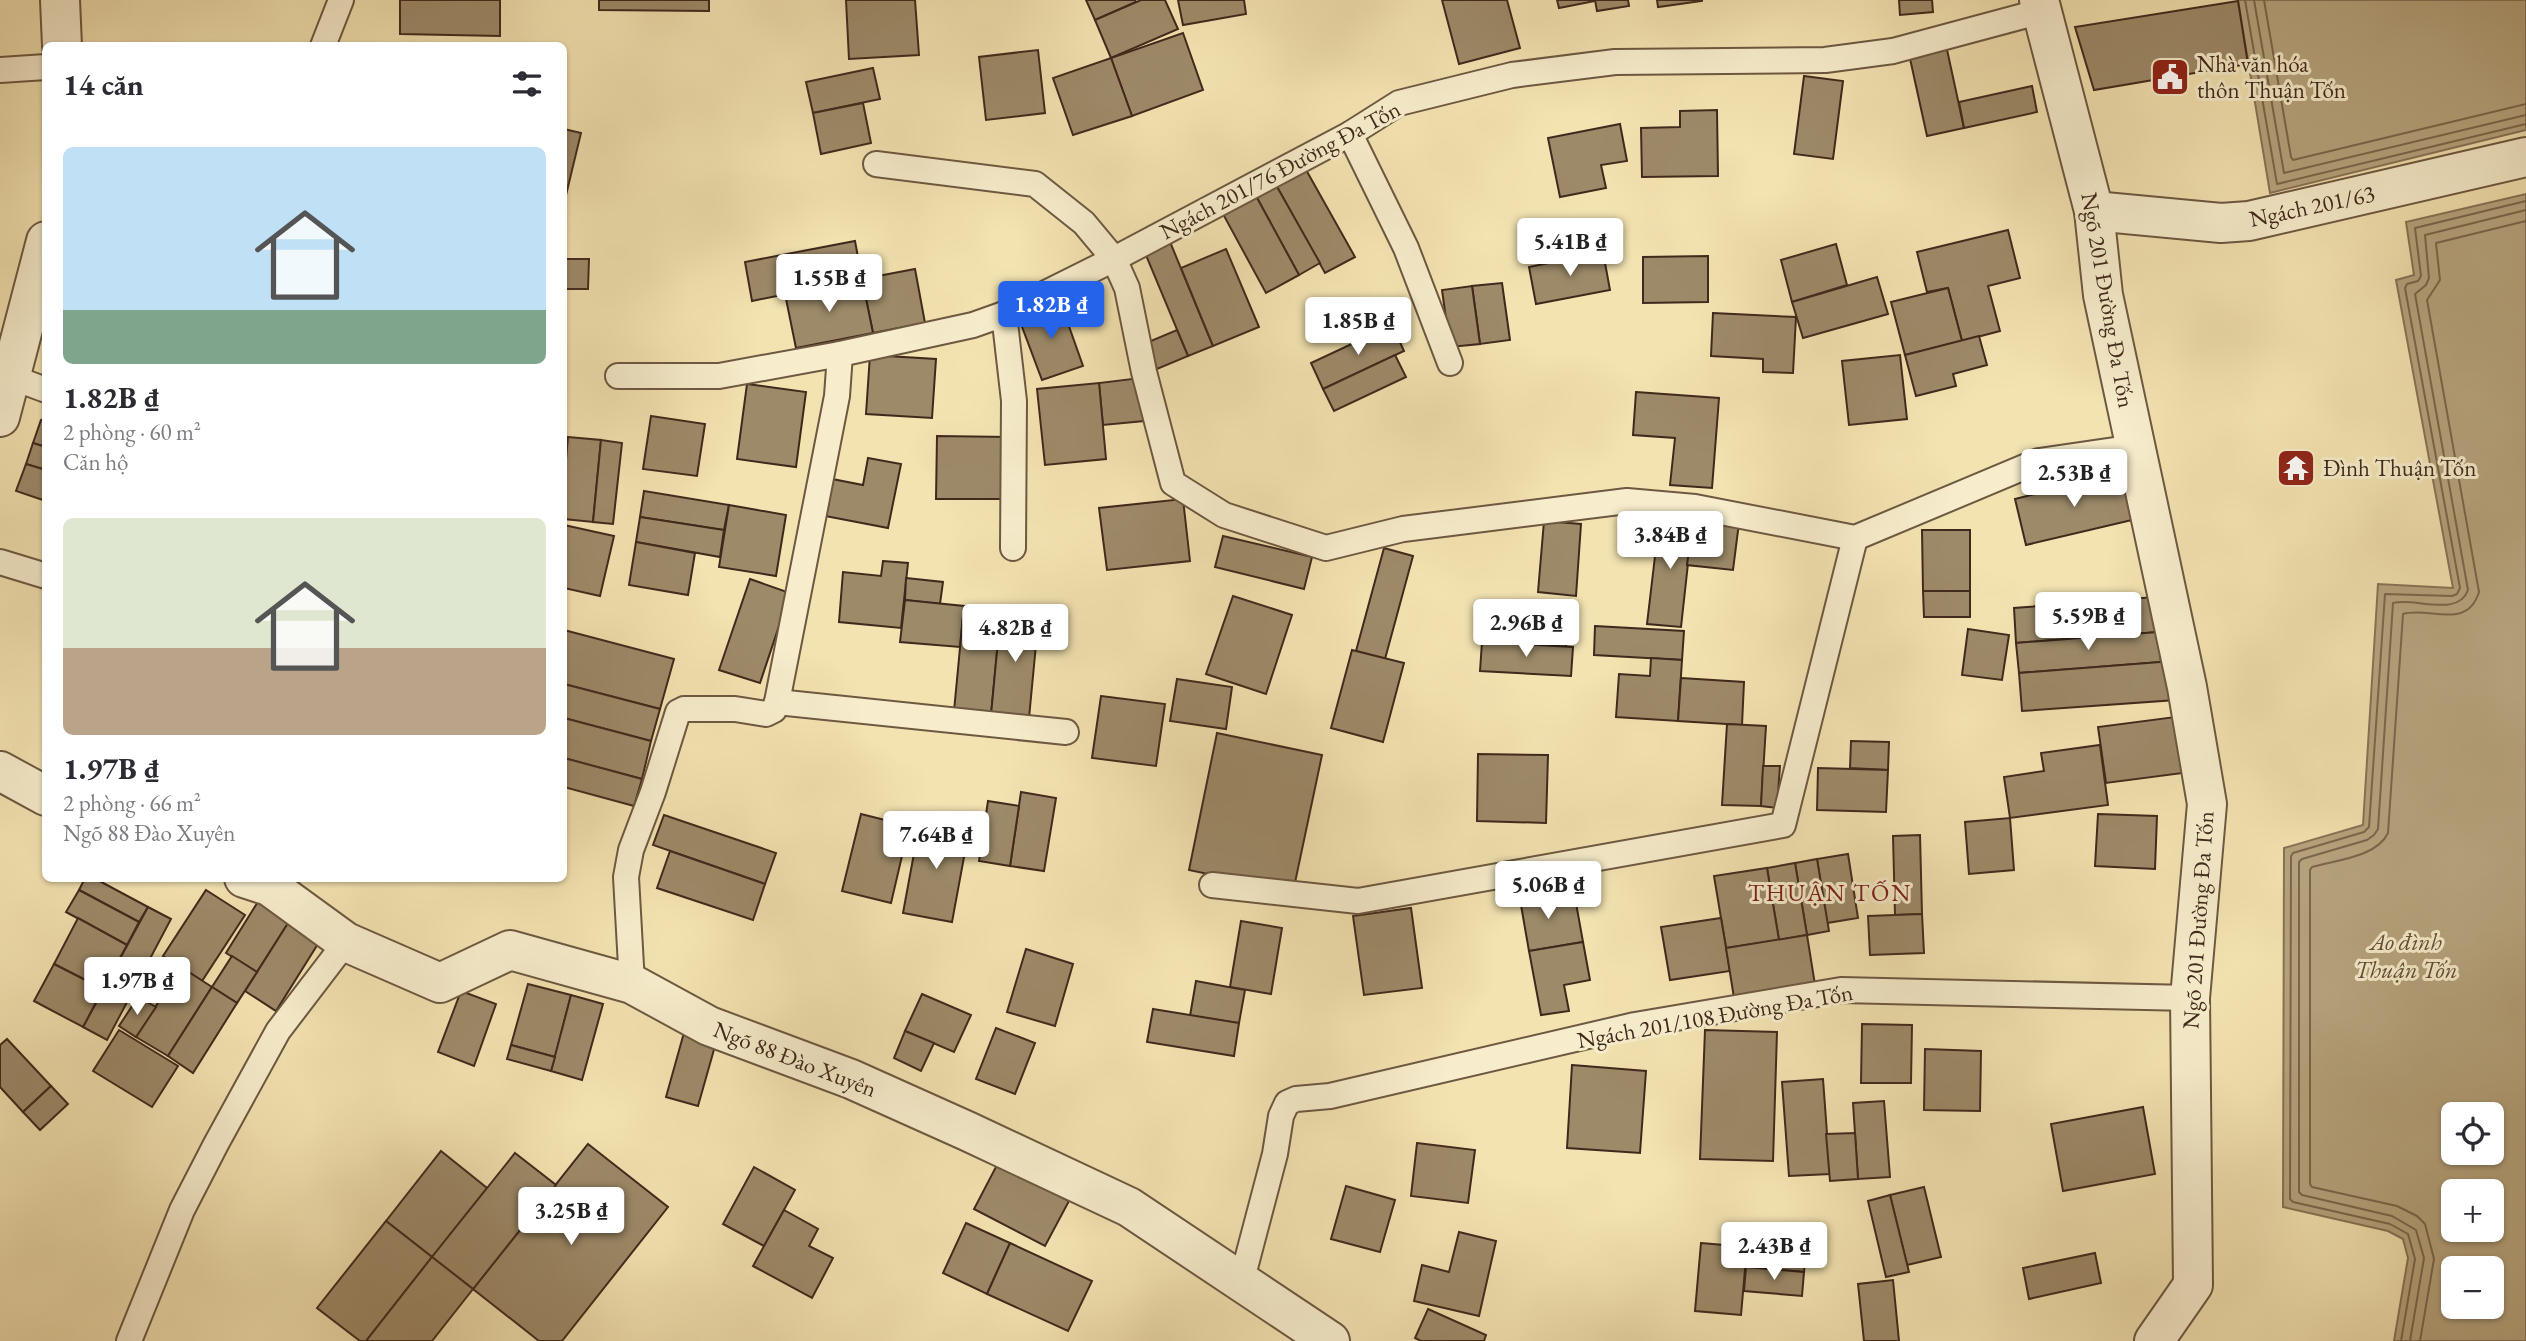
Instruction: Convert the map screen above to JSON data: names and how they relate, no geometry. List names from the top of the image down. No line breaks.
{"streets":{"street":["Ngách 201/63","Ngõ 201 Đường Đa Tốn","Ngõ 88 Đào Xuyên"],"lane":["Ngách 201/76 Đường Đa Tốn","Ngách 201/108 Đường Đa Tốn"]},"crossings":[["Ngách 201/76 Đường Đa Tốn","Ngõ 201 Đường Đa Tốn"],["Ngách 201/63","Ngõ 201 Đường Đa Tốn"],["Ngõ 201 Đường Đa Tốn","Ngách 201/108 Đường Đa Tốn"],["Ngách 201/108 Đường Đa Tốn","Ngõ 88 Đào Xuyên"]],"districts":["THUẬN TỐN"],"water":["Ao đình Thuận Tốn"],"places":{"public building":["Nhà văn hóa thôn Thuận Tốn"],"temple":["Đình Thuận Tốn"]},"page":{"heading":"14 căn","list":[{"name":"1.82B ₫","note":"2 phòng · 60 m² · Căn hộ"},{"name":"1.97B ₫","note":"2 phòng · 66 m² · Ngõ 88 Đào Xuyên"}],"price":["5.41B ₫","1.55B ₫","1.82B ₫","1.85B ₫","2.53B ₫","3.84B ₫","5.59B ₫","2.96B ₫","4.82B ₫","7.64B ₫","5.06B ₫","1.97B ₫","3.25B ₫","2.43B ₫"],"map_buttons":["+","−"]}}
